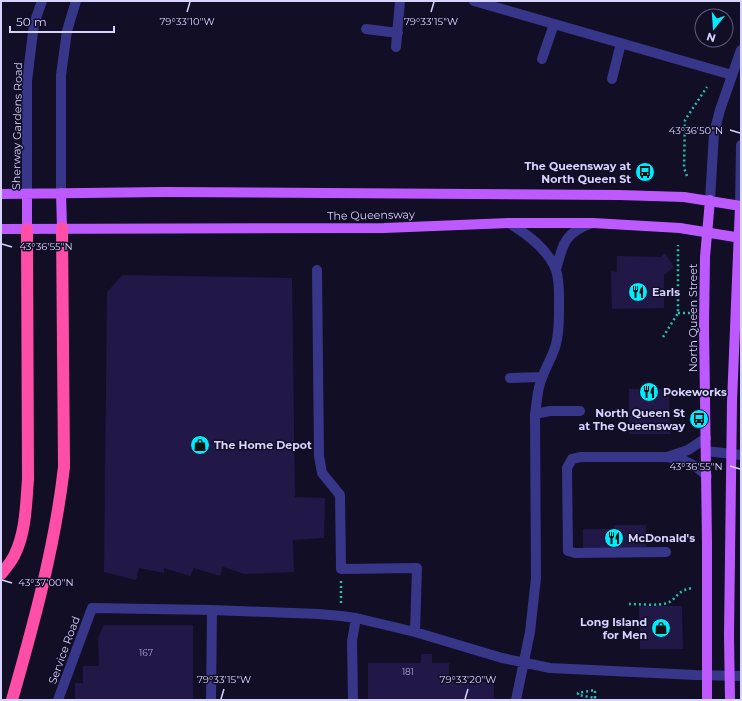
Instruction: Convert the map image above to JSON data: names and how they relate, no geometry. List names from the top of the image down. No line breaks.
{"streets":{"main road":["Sherway Gardens Road","The Queensway","North Queen Street"],"street":["Service Road"]},"crossings":[["Sherway Gardens Road","The Queensway"],["The Queensway","North Queen Street"]],"places":{"bus stop":["The Queensway at North Queen St","North Queen St at The Queensway"],"restaurant":["Earls","Pokeworks","McDonald's"],"shop":["The Home Depot","Long Island for Men"]},"house_numbers":["167","181"],"scale_bar":"50 m","north":"bottom","coordinates":["79°33'10\"W","79°33'15\"W","43°36'50\"N","43°36'55\"N","43°37'00\"N","79°33'20\"W"]}
